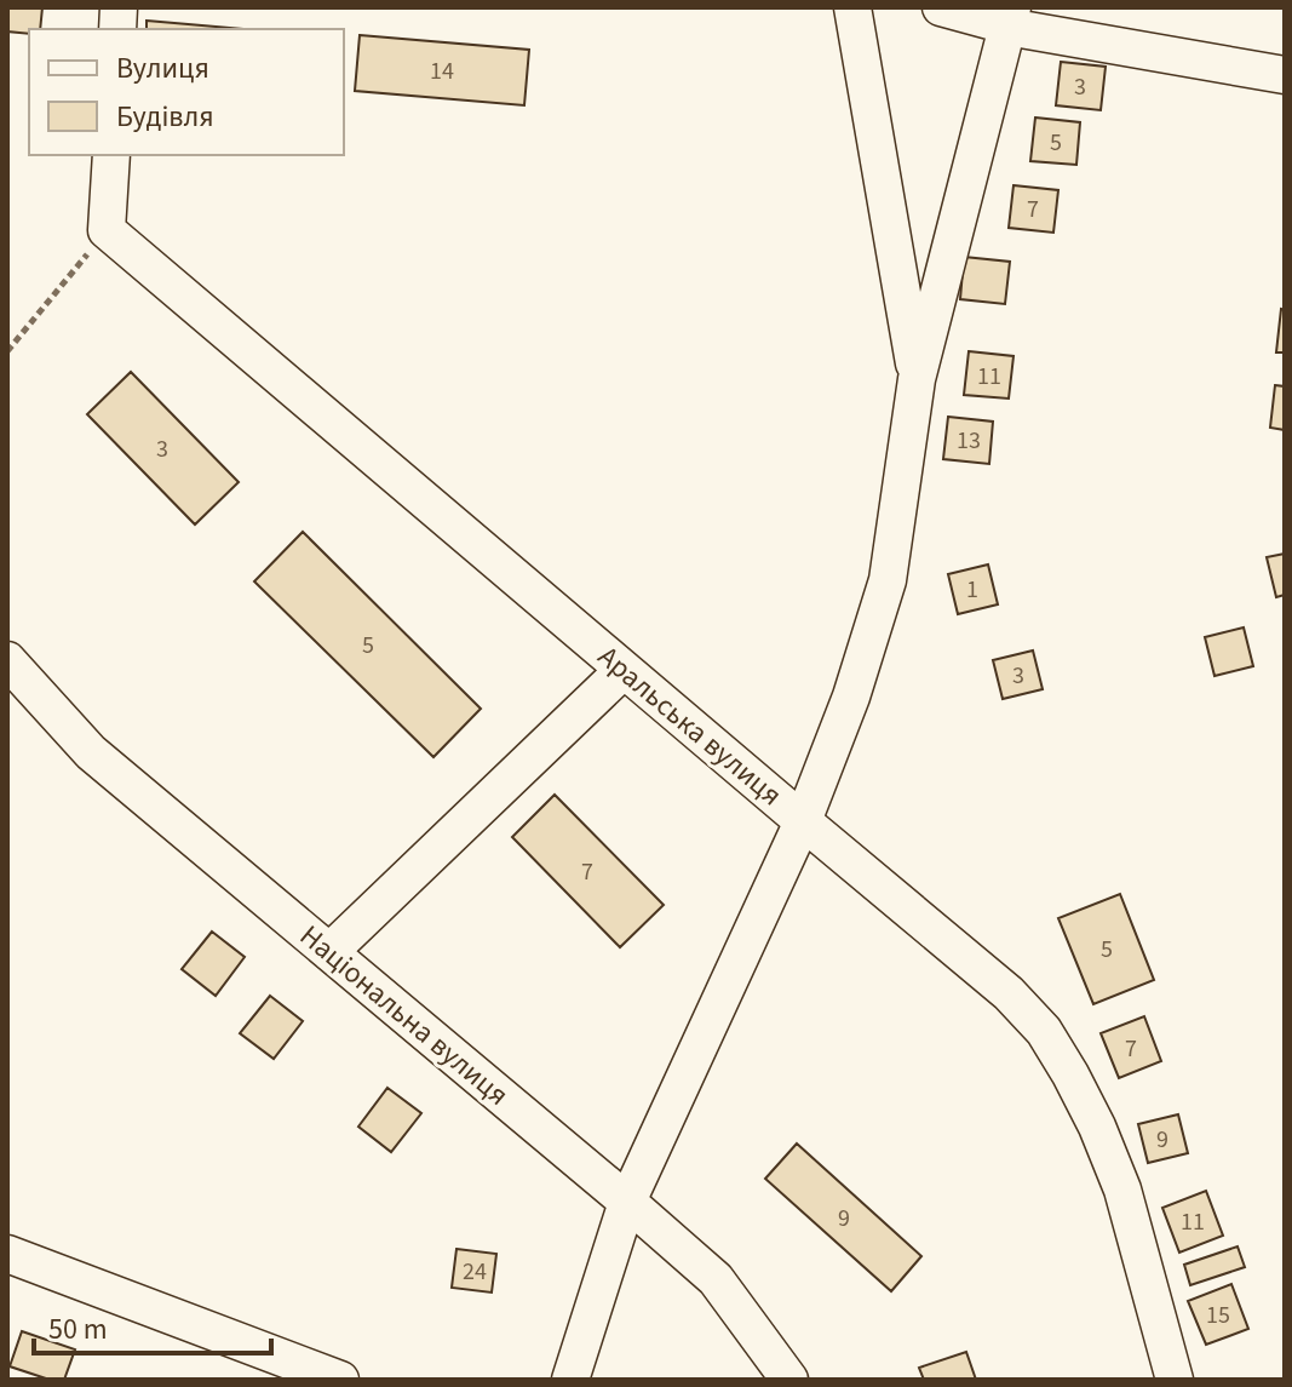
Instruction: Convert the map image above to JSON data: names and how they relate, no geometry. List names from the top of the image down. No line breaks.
{"streets":{"street":["Аральська вулиця","Національна вулиця"]},"house_numbers":["14","3","5","7","11","13","3","1","5","3","7","5","7","9","9","11","24","15"],"legend":["Вулиця","Будівля"],"scale_bar":"50 m"}
